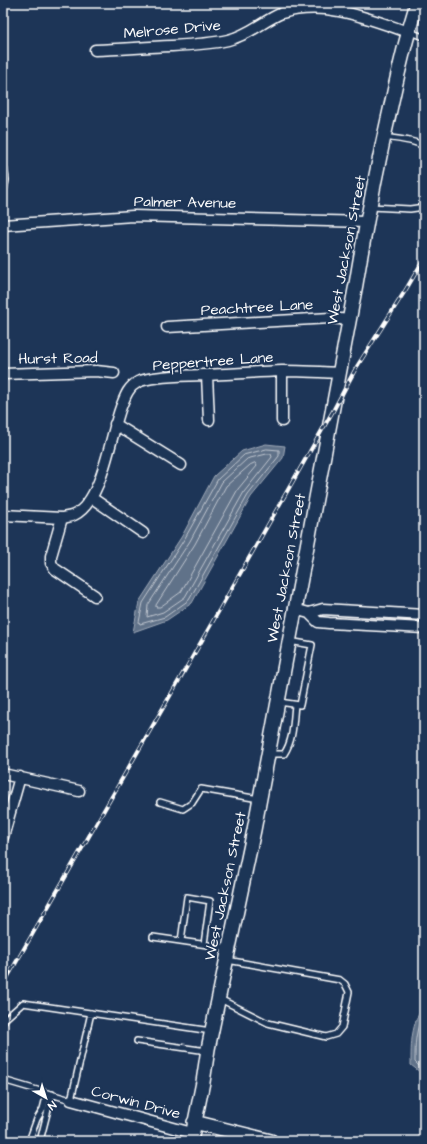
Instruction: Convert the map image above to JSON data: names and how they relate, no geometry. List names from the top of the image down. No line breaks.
{"streets":{"street":["Melrose Drive","Palmer Avenue","West Jackson Street","Peachtree Lane","Hurst Road","Peppertree Lane","Corwin Drive"]},"crossings":[["Melrose Drive","West Jackson Street"],["Palmer Avenue","West Jackson Street"],["West Jackson Street","Peachtree Lane"],["West Jackson Street","Peppertree Lane"],["West Jackson Street","Corwin Drive"]],"north":"bottom right"}
